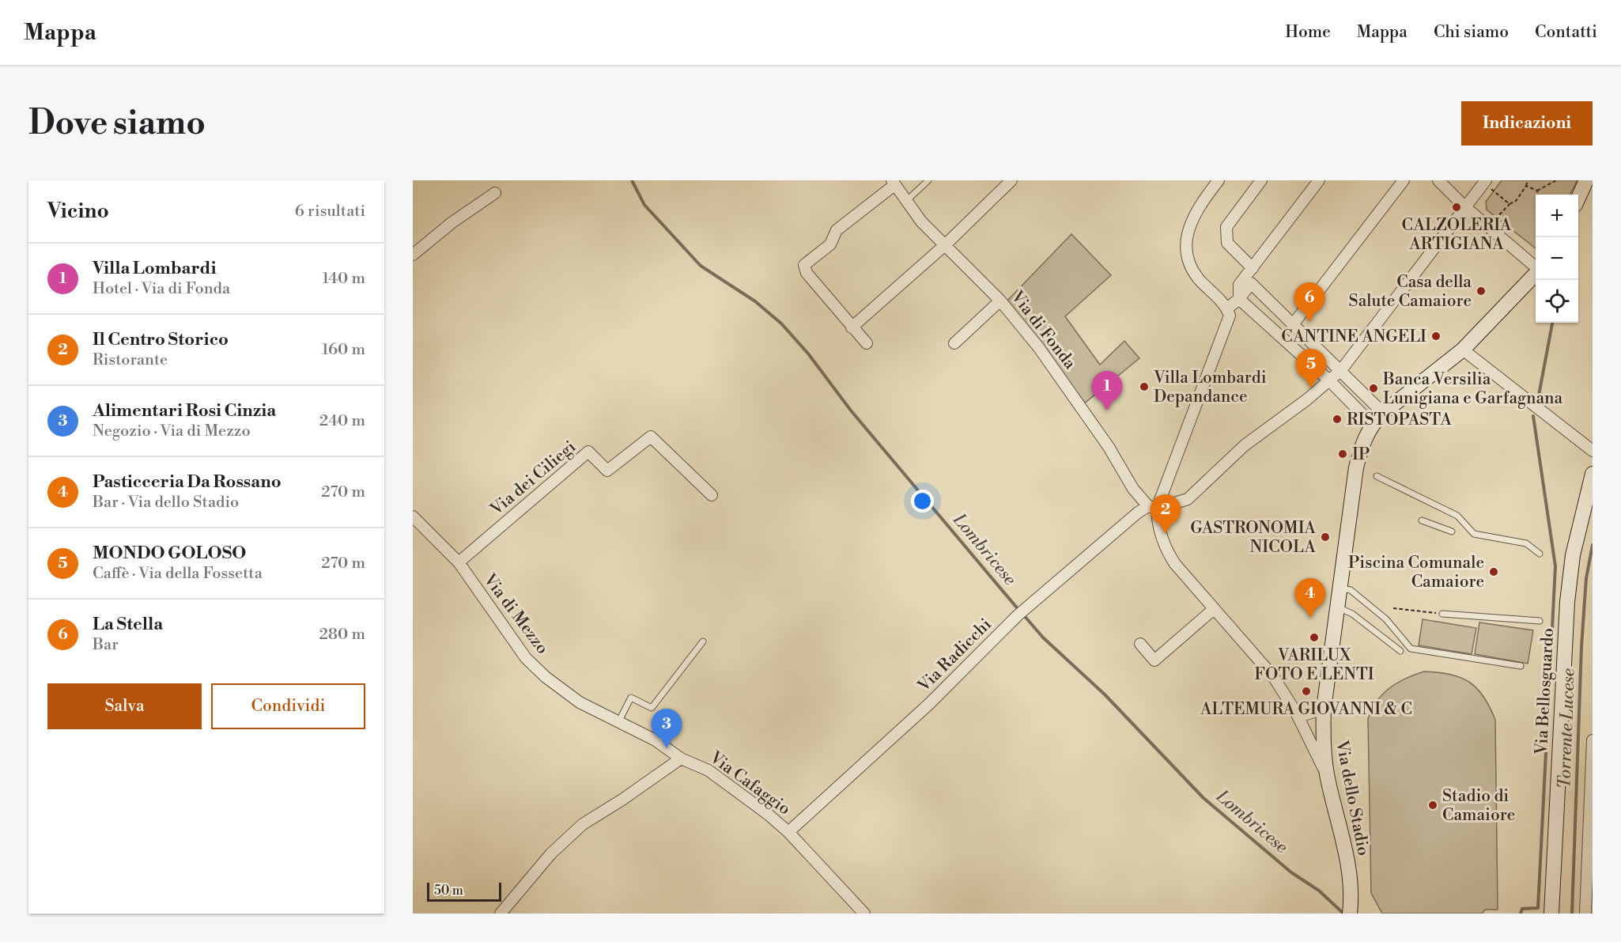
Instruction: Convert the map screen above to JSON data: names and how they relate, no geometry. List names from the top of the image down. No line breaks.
{"streets":{"street":["Via di Fonda","Via dei Ciliegi","Via di Mezzo","Via Radicchi","Via Bellosguardo","Via Cafaggio","Via dello Stadio"]},"crossings":[["Via di Fonda","Via Radicchi"],["Via dei Ciliegi","Via di Mezzo"],["Via di Mezzo","Via Cafaggio"],["Via Radicchi","Via Cafaggio"]],"water":["Lombricese","Torrente Lucese"],"places":["CALZOLERIA ARTIGIANA","Casa della Salute Camaiore","CANTINE ANGELI","Villa Lombardi Depandance","Banca Versilia Lunigiana e Garfagnana","RISTOPASTA","IP","GASTRONOMIA NICOLA","Piscina Comunale Camaiore","VARILUX FOTO E LENTI","ALTEMURA GIOVANNI & C","Stadio di Camaiore"],"scale_bar":"50 m","page":{"header":"Mappa","nav":["Home","Mappa","Chi siamo","Contatti"],"buttons":["Indicazioni",["Salva","Condividi"]],"title":"Dove siamo","heading":["Vicino","6 risultati"],"map_buttons":["+","−"],"list":[{"mark":"1","name":"Villa Lombardi","note":"Hotel · Via di Fonda","value":"140 m"},{"mark":"2","name":"Il Centro Storico","note":"Ristorante","value":"160 m"},{"mark":"3","name":"Alimentari Rosi Cinzia","note":"Negozio · Via di Mezzo","value":"240 m"},{"mark":"4","name":"Pasticceria Da Rossano","note":"Bar · Via dello Stadio","value":"270 m"},{"mark":"5","name":"MONDO GOLOSO","note":"Caffè · Via della Fossetta","value":"270 m"},{"mark":"6","name":"La Stella","note":"Bar","value":"280 m"}],"pins":["6","5","1","2","4","3"],"scale":"50 m"}}
